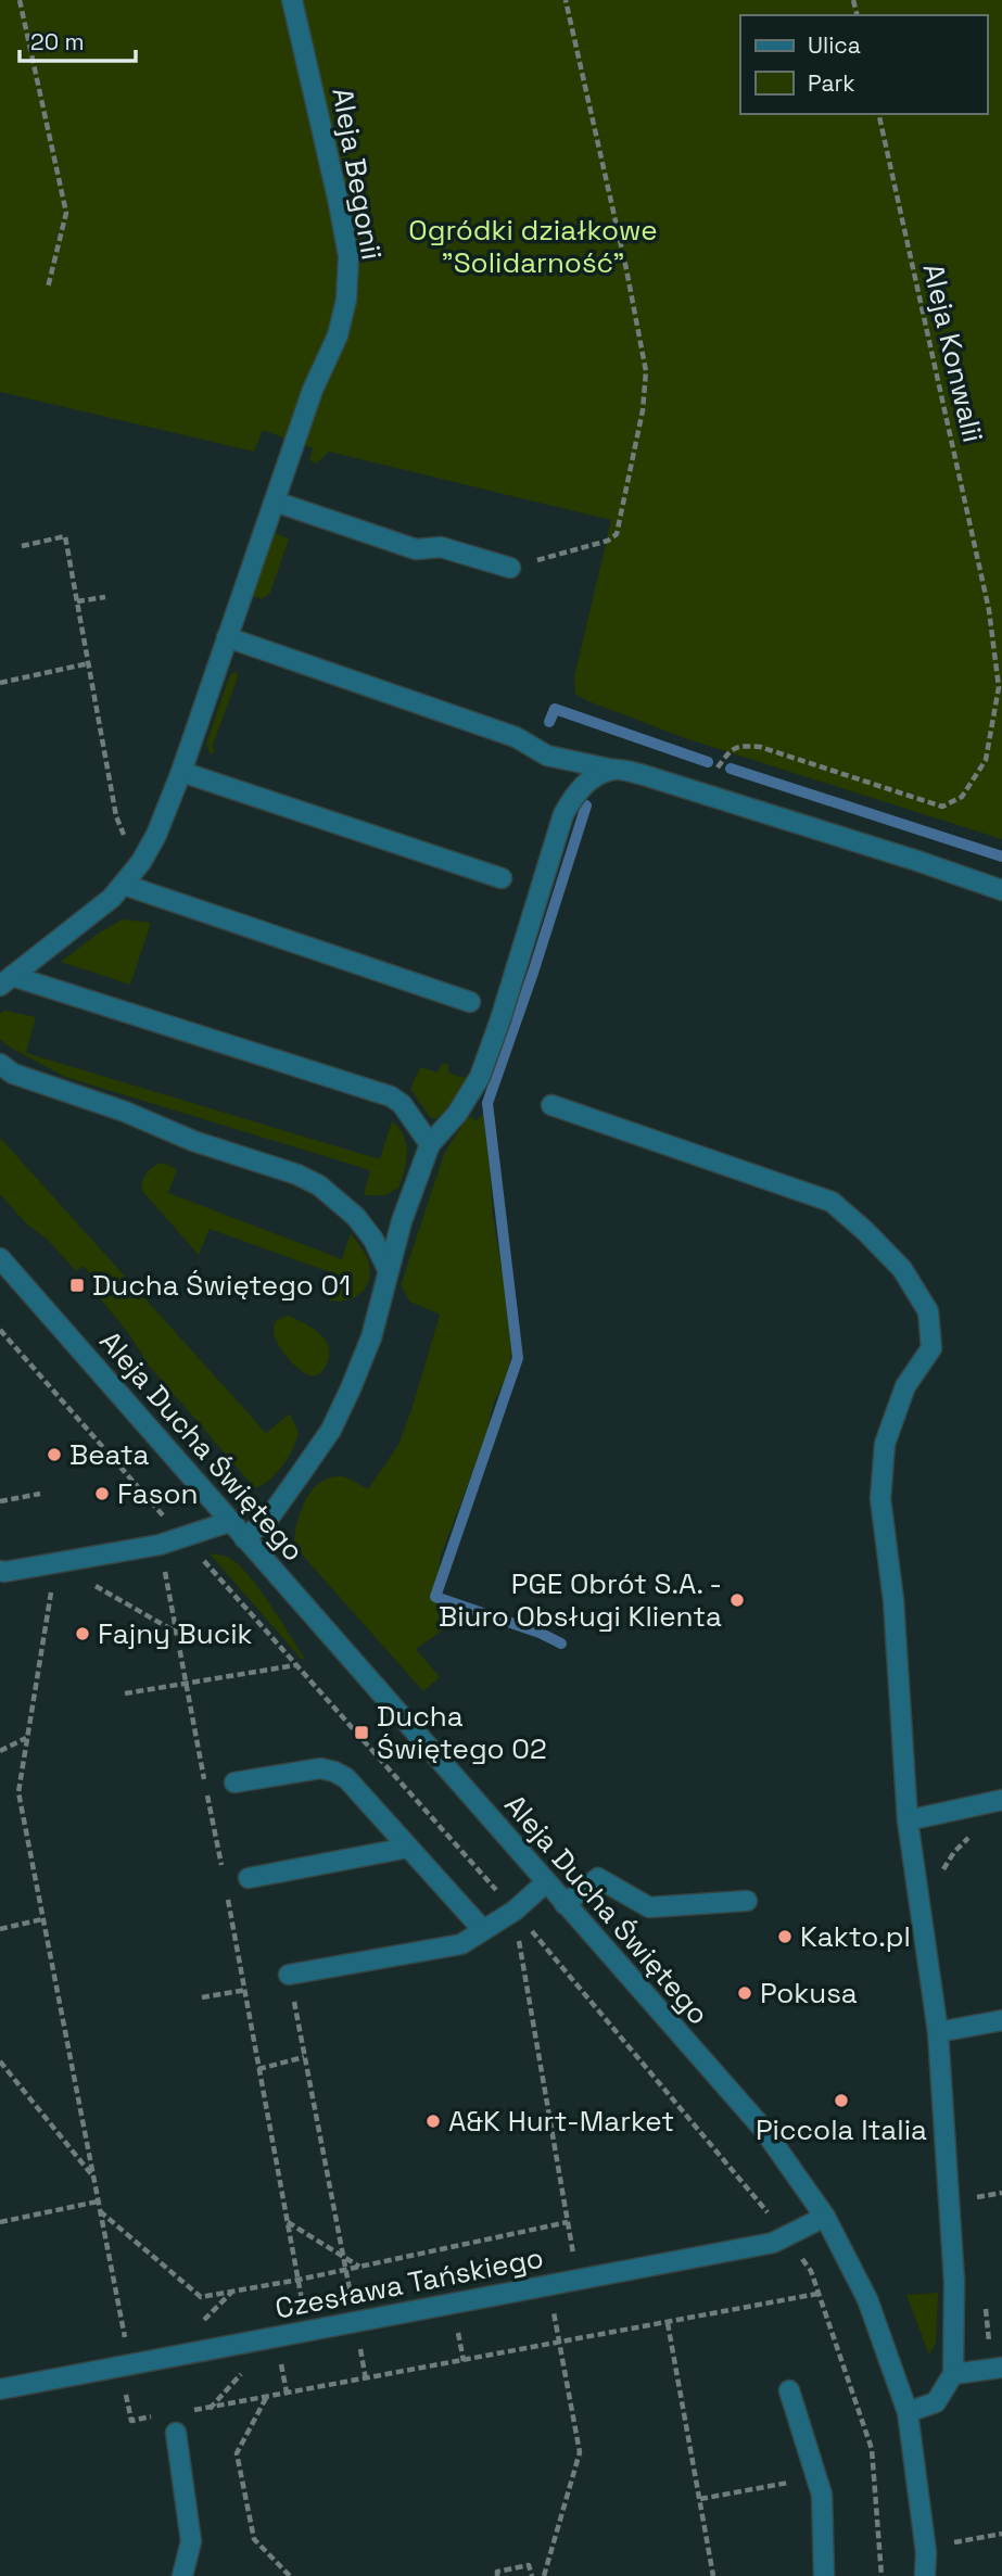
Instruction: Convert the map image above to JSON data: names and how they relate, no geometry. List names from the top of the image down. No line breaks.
{"streets":{"street":["Aleja Begonii","Aleja Ducha Świętego","Czesława Tańskiego"],"path":["Aleja Konwalii"]},"crossings":[["Aleja Ducha Świętego","Czesława Tańskiego"]],"parks":["Ogródki działkowe \"Solidarność\""],"places":{"transit":["Ducha Świętego 01","Ducha Świętego 02"],"other":["Beata","Fason","PGE Obrót S.A. - Biuro Obsługi Klienta","Fajny Bucik","Kakto.pl","Pokusa","Piccola Italia","A&K Hurt-Market"]},"legend":["Ulica","Park"],"scale_bar":"20 m"}
